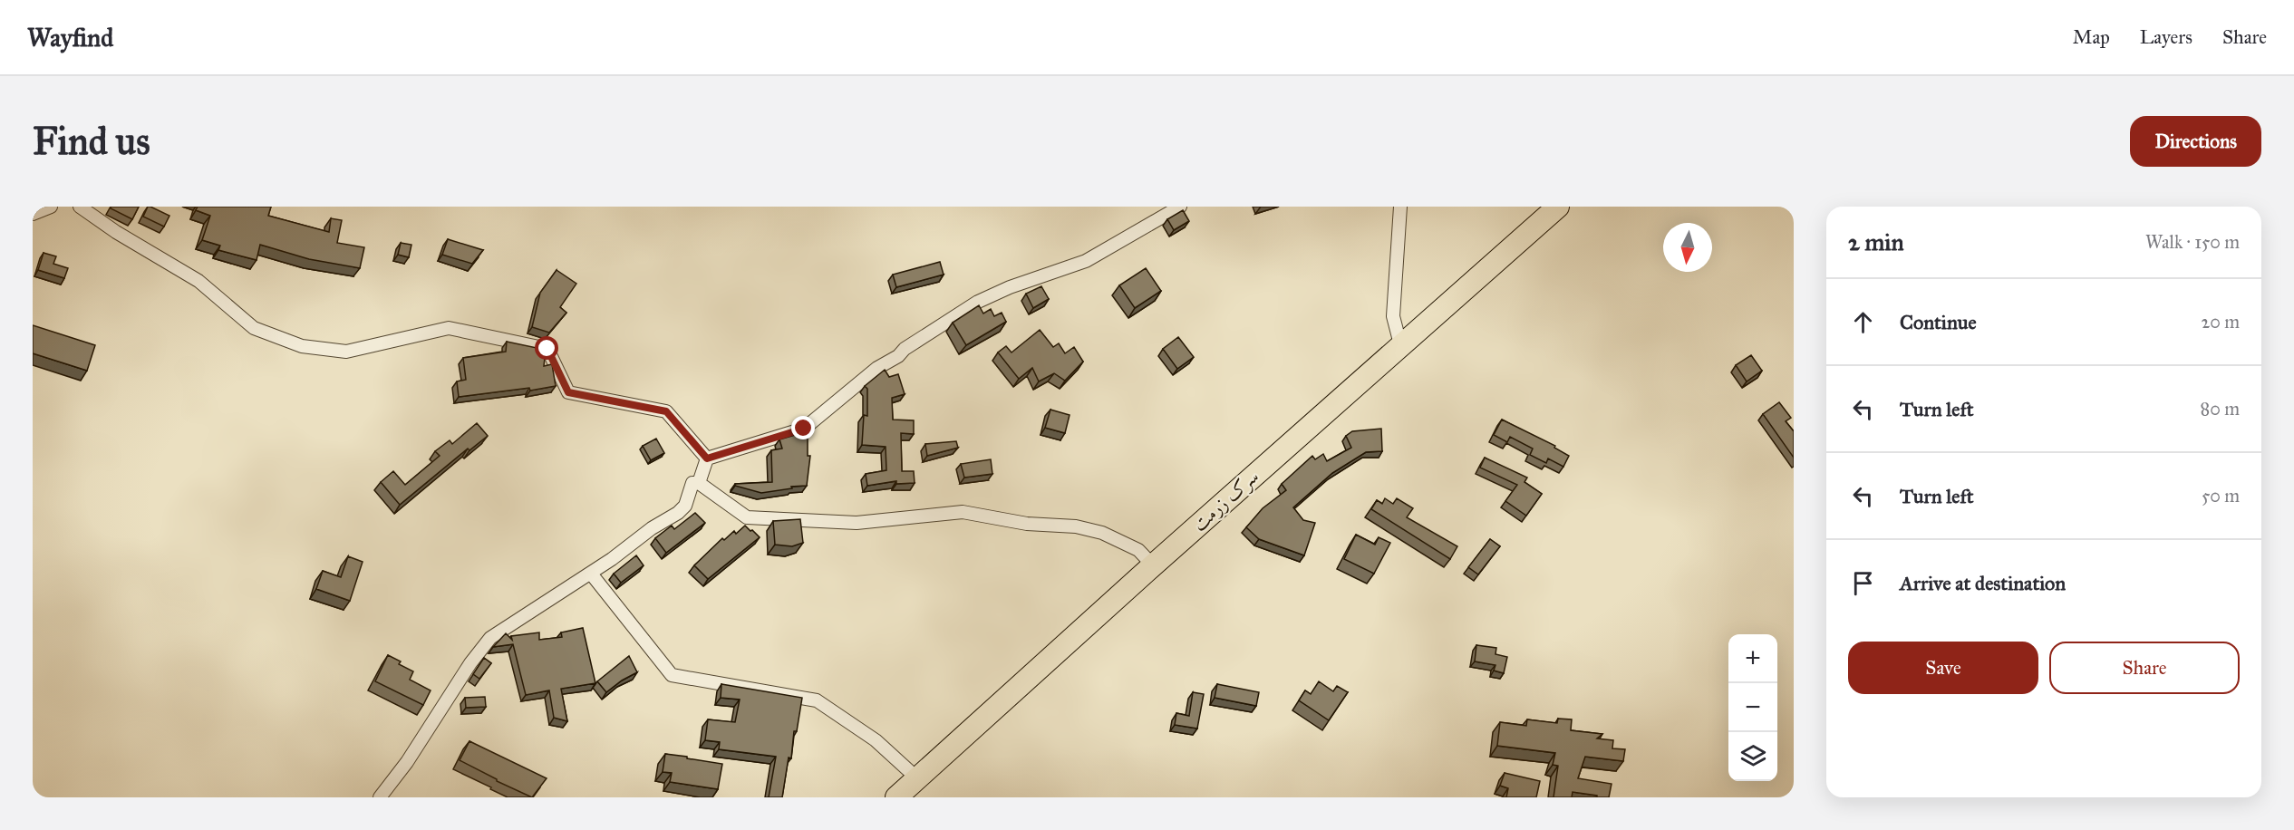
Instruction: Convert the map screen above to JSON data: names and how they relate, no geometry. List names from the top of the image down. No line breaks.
{"streets":{"highway":["سرک زرمت"]},"north":"bottom","page":{"header":"Wayfind","nav":["Map","Layers","Share"],"buttons":["Directions",["Save","Share"]],"title":"Find us","heading":["2 min","Walk · 150 m"],"list":[["Continue","20 m"],["Turn left","80 m"],["Turn left","50 m"],"Arrive at destination"],"map_buttons":["+","−"]}}
